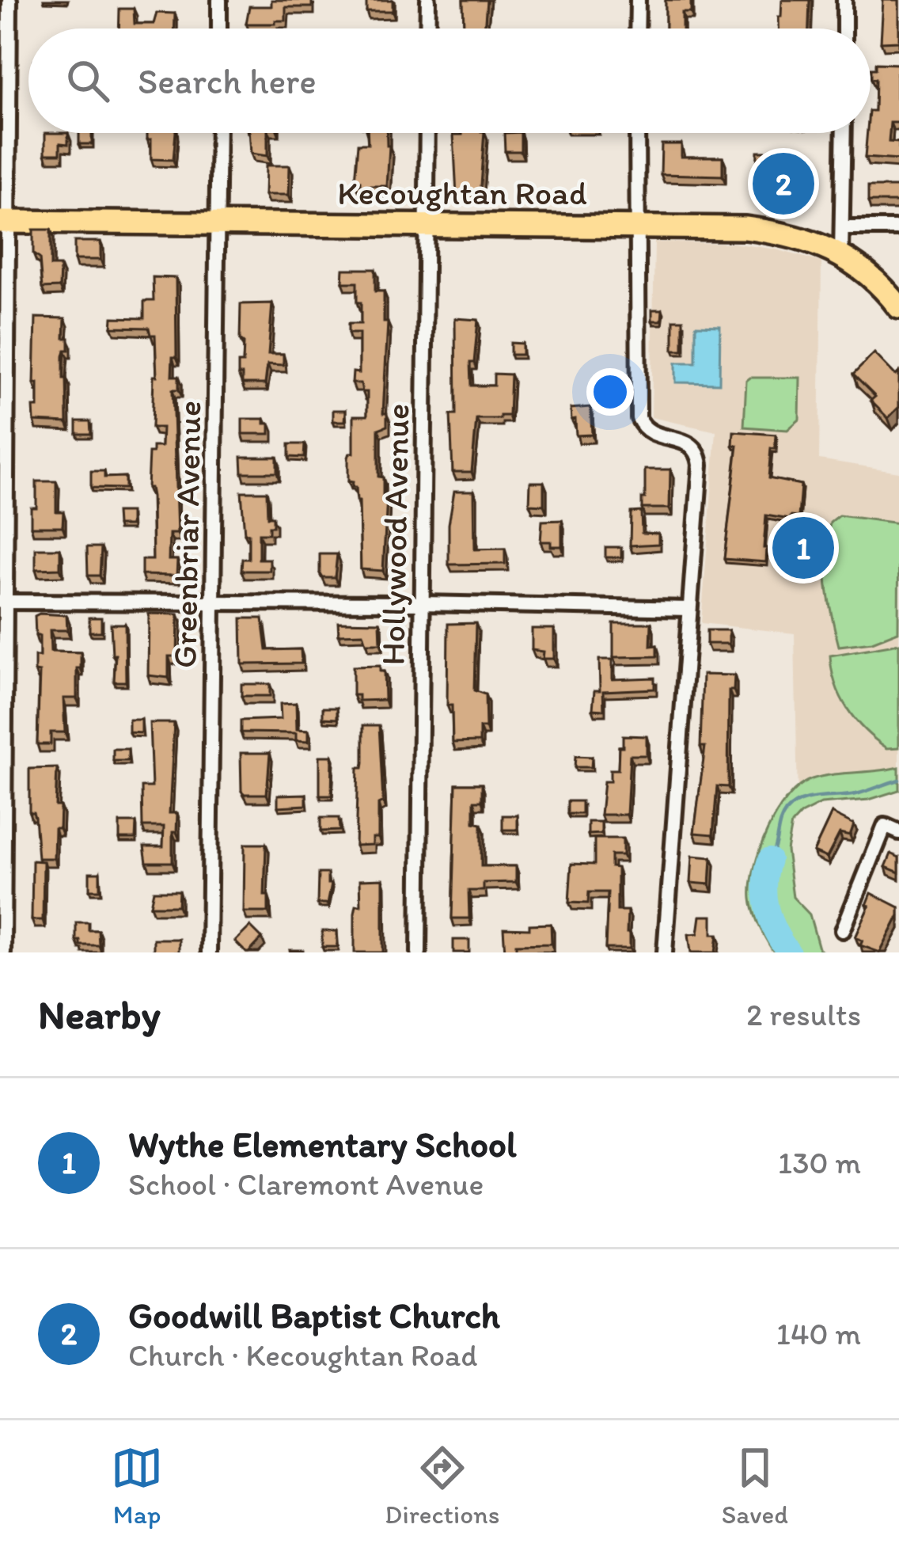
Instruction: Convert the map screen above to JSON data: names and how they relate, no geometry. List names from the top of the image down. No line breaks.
{"streets":{"main road":["Kecoughtan Road"],"street":["Greenbriar Avenue","Hollywood Avenue"]},"crossings":[["Kecoughtan Road","Greenbriar Avenue"],["Kecoughtan Road","Hollywood Avenue"]],"page":{"search":"Search here","pins":["2","1"],"heading":["Nearby","2 results"],"list":[{"mark":"1","name":"Wythe Elementary School","note":"School · Claremont Avenue","value":"130 m"},{"mark":"2","name":"Goodwill Baptist Church","note":"Church · Kecoughtan Road","value":"140 m"}],"nav":["Map","Directions","Saved"]}}
